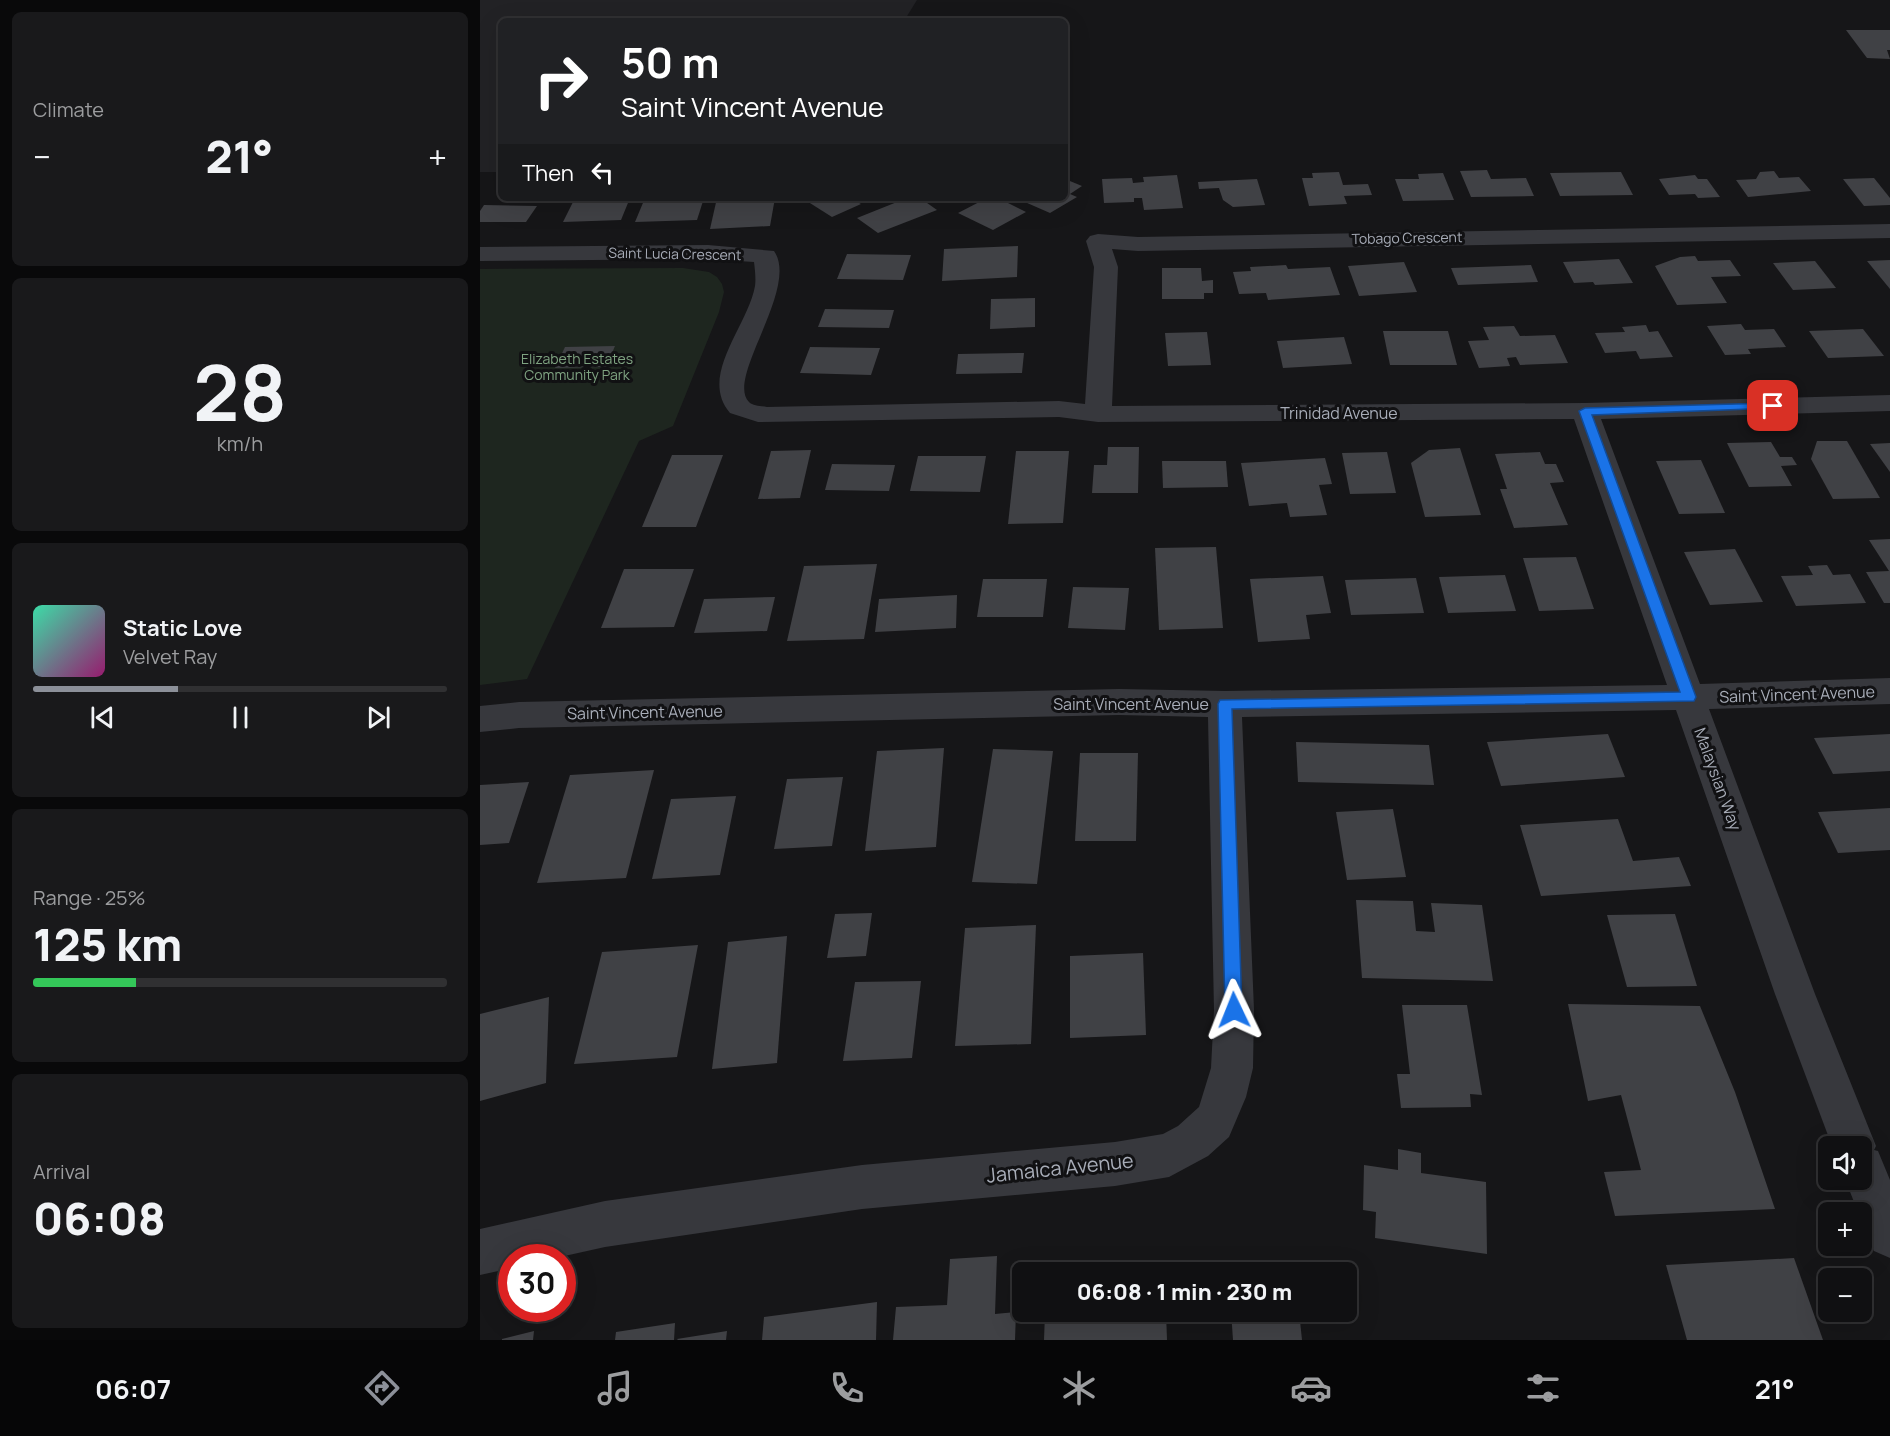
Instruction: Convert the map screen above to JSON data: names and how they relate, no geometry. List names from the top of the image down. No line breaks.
{"streets":{"street":["Tobago Crescent","Saint Lucia Crescent","Trinidad Avenue","Saint Vincent Avenue","Malaysian Way","Jamaica Avenue"]},"crossings":[["Tobago Crescent","Trinidad Avenue"],["Saint Lucia Crescent","Trinidad Avenue"],["Trinidad Avenue","Malaysian Way"],["Saint Vincent Avenue","Malaysian Way"],["Saint Vincent Avenue","Jamaica Avenue"]],"parks":["Elizabeth Estates Community Park"],"page":{"tile":["Climate",["28","km/h"],["Range · 25%","125 km"],["Arrival","06:08"]],"turn":["50 m","Saint Vincent Avenue"],"heat":["−","21°","+"],"then":"Then","song":["Static Love","Velvet Ray"],"map_buttons":["+","−"],"limit":"30","trip":"06:08 · 1 min · 230 m","tabs":["06:07","21°"]}}
